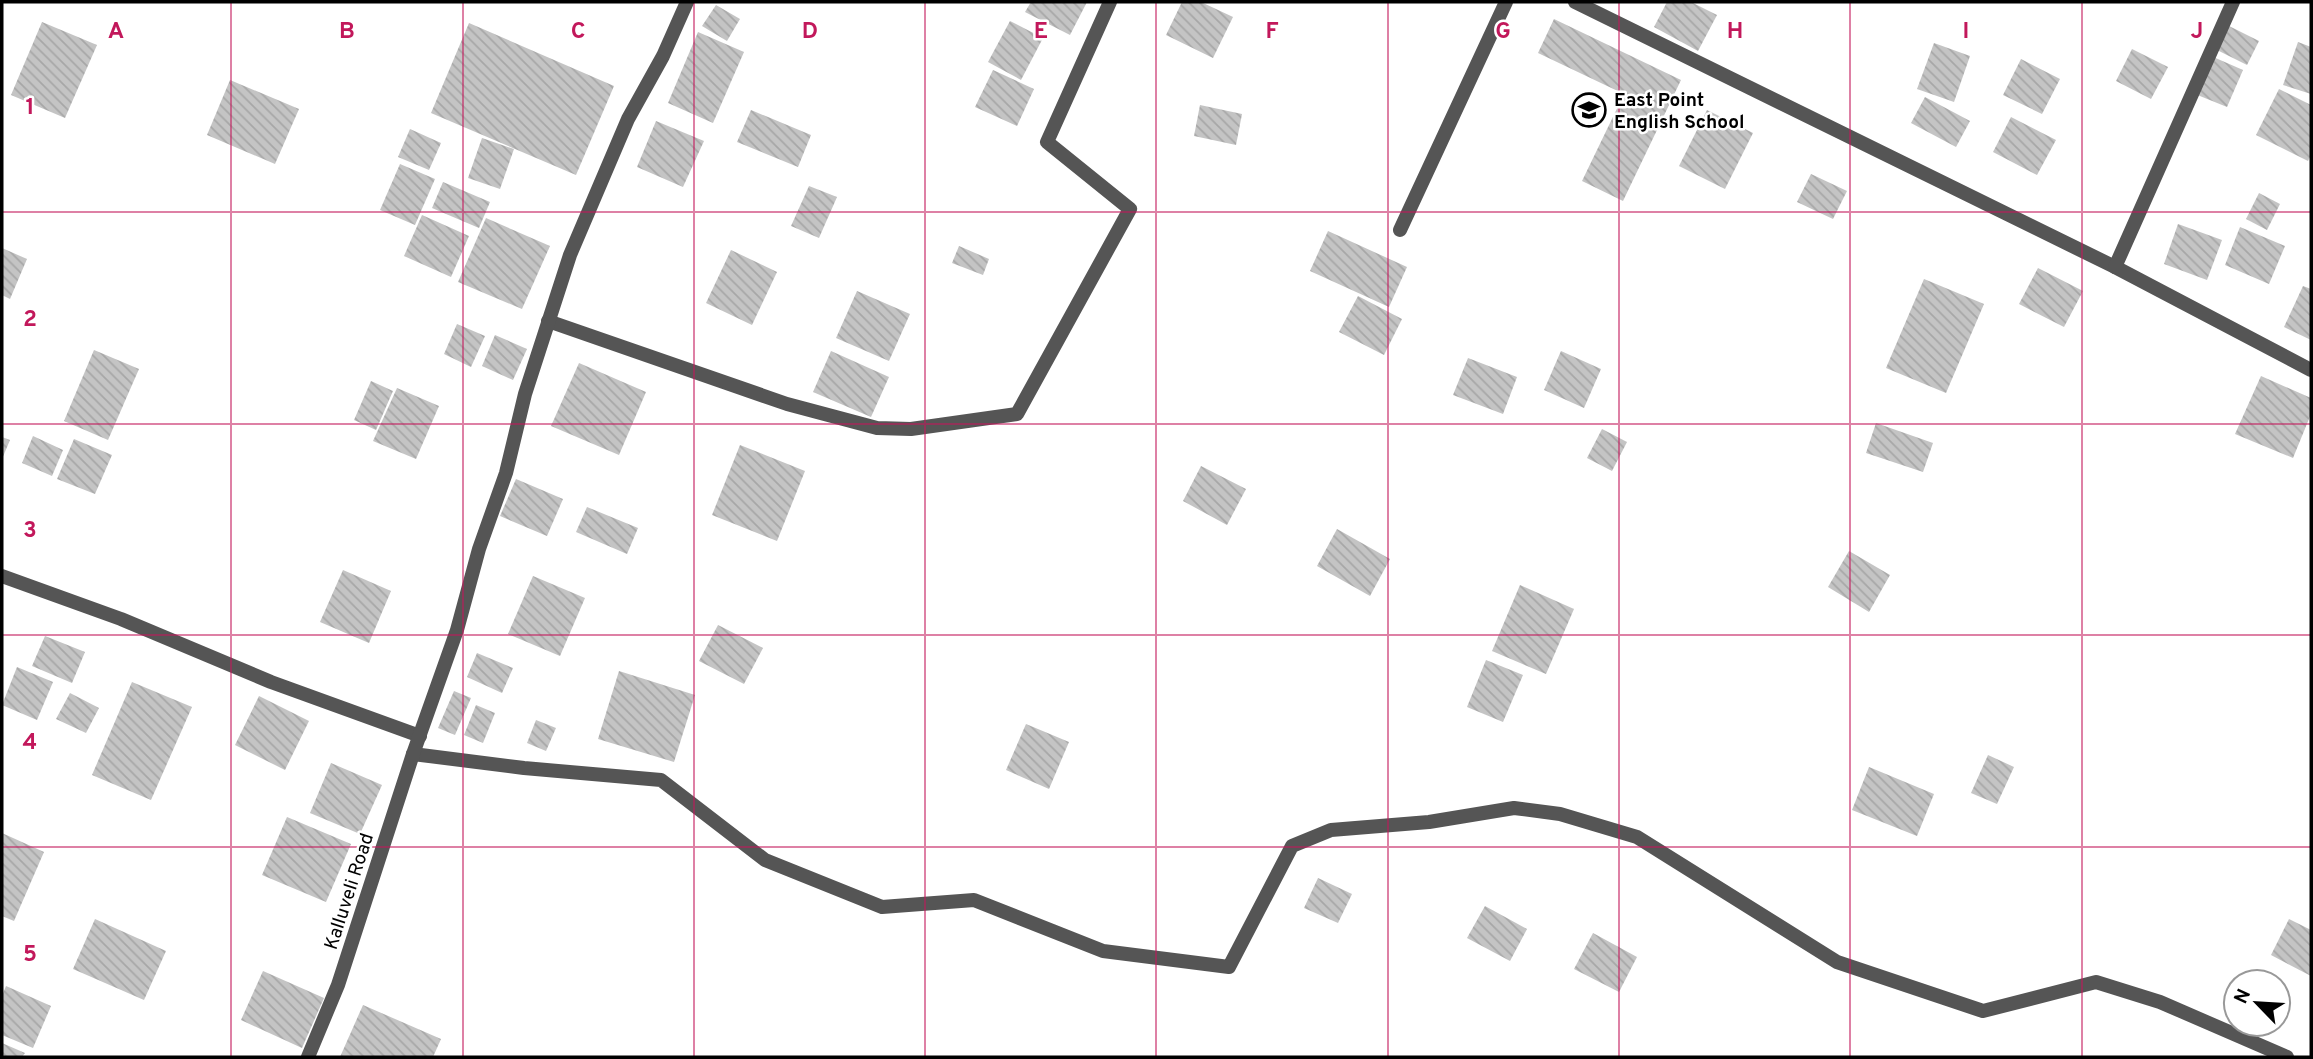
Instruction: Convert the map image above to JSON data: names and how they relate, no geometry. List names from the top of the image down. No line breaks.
{"streets":{"street":["Kalluveli Road"]},"places":{"school or university":["East Point English School"]},"north":"top left","grid":{"columns":["A","B","C","D","E","F","G","H","I","J"],"rows":["1","2","3","4","5"]}}
